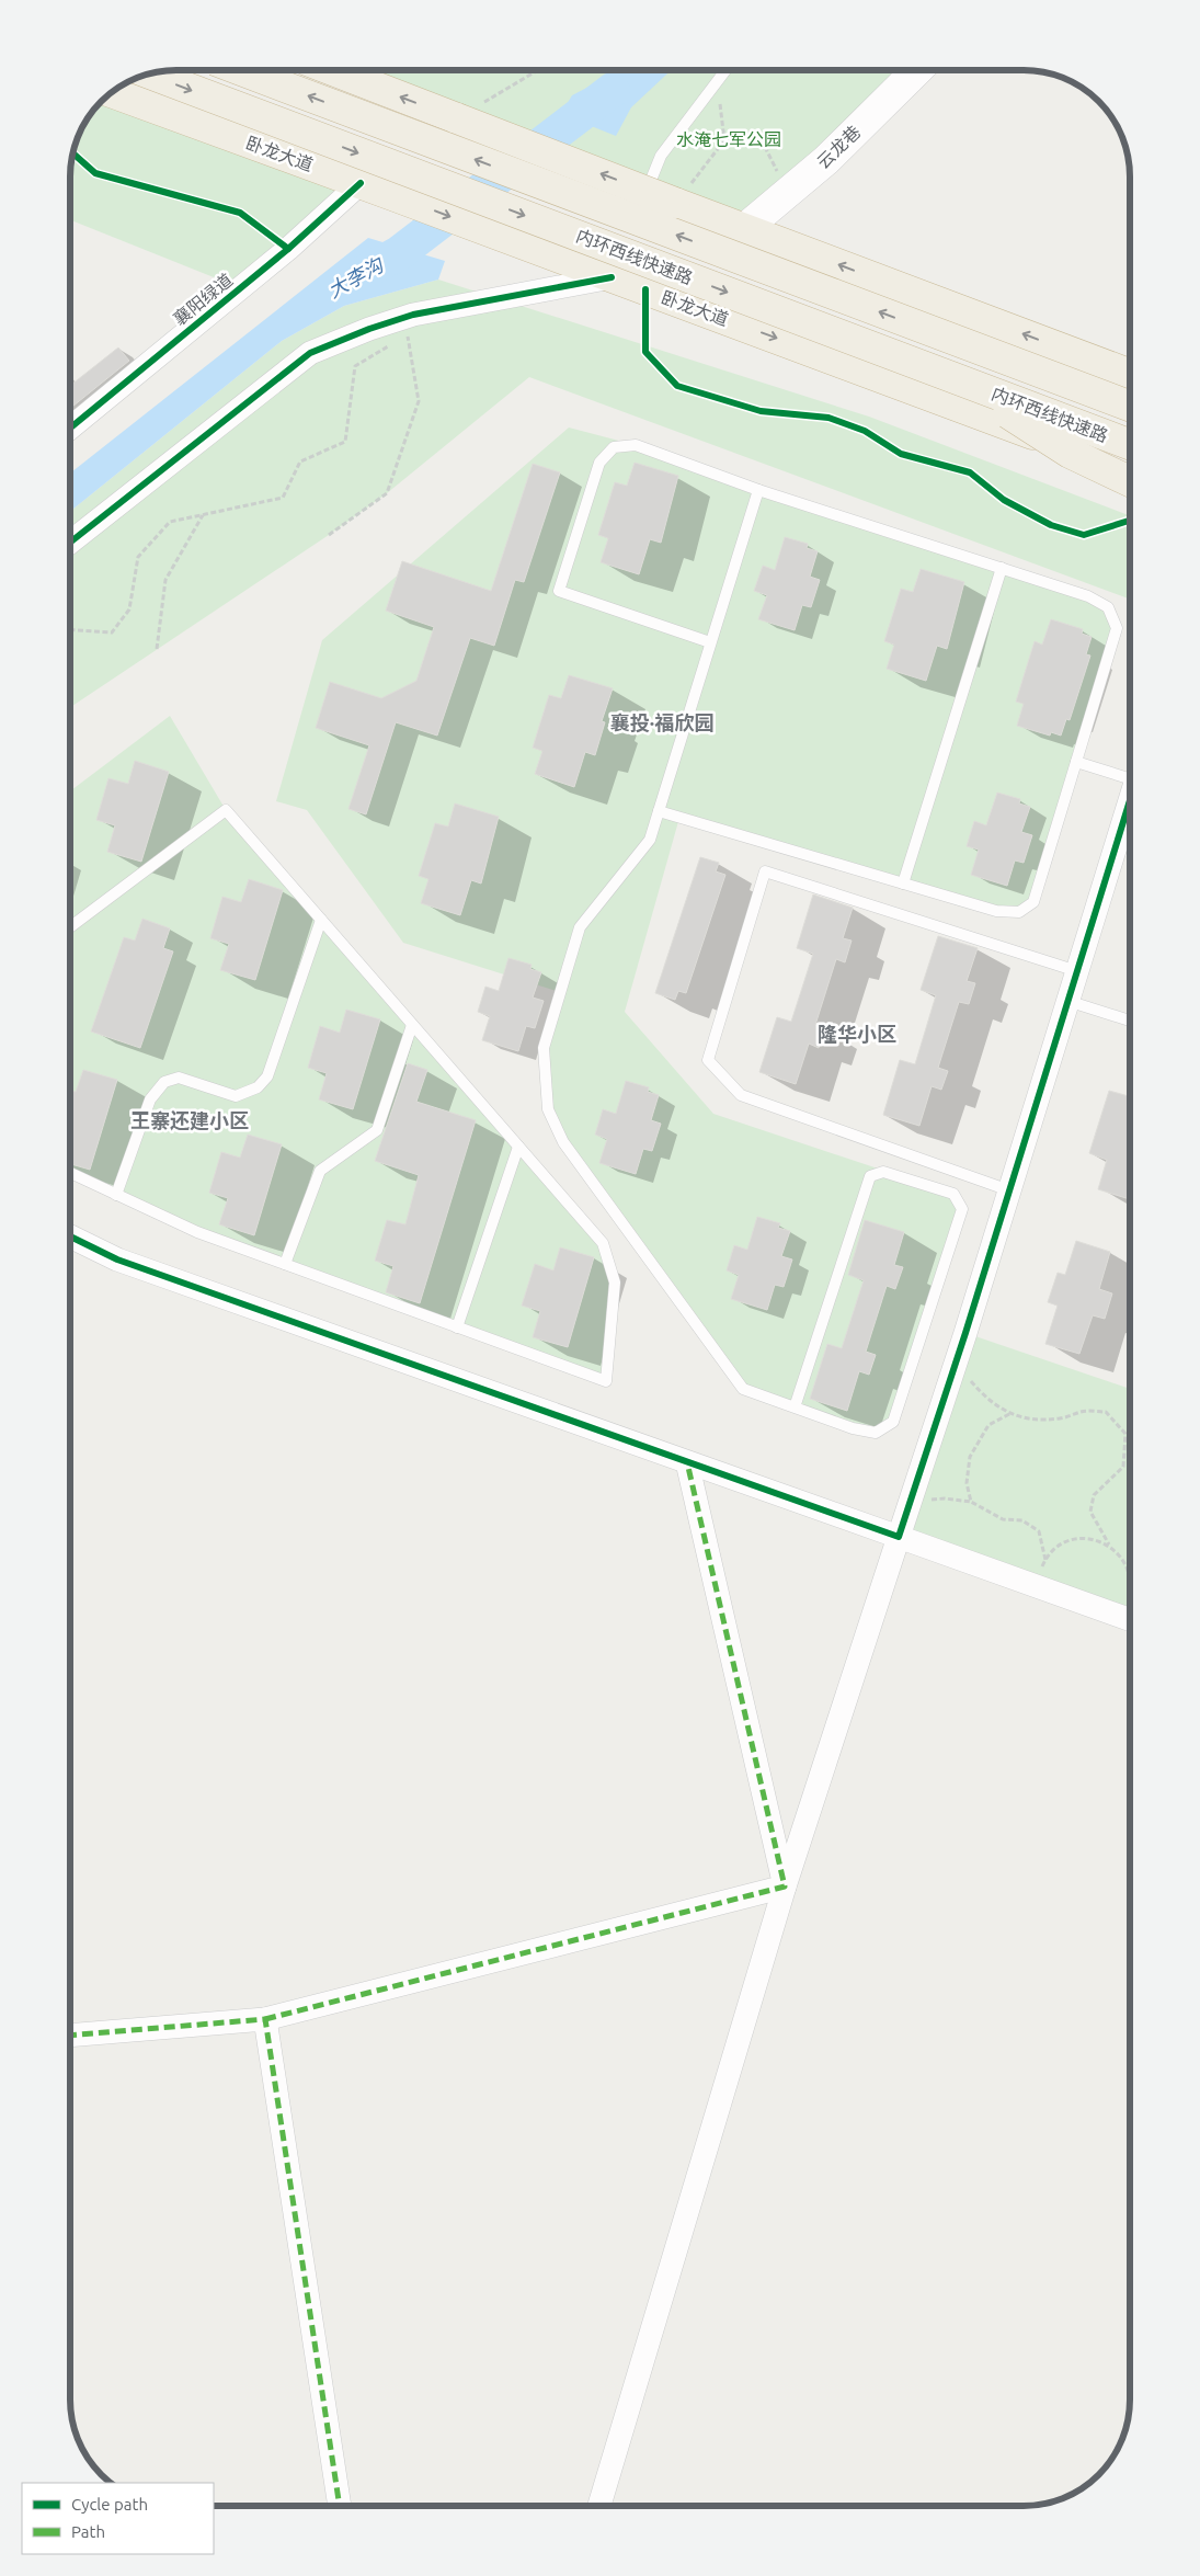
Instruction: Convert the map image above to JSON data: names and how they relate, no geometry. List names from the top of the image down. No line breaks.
{"streets":{"highway":["卧龙大道","内环西线快速路"],"street":["云龙巷","襄阳绿道"]},"crossings":[["卧龙大道","襄阳绿道"]],"districts":["襄投·福欣园","隆华小区","王寨还建小区"],"water":["大李沟"],"parks":["水淹七军公园"],"legend":["Cycle path","Path"]}
